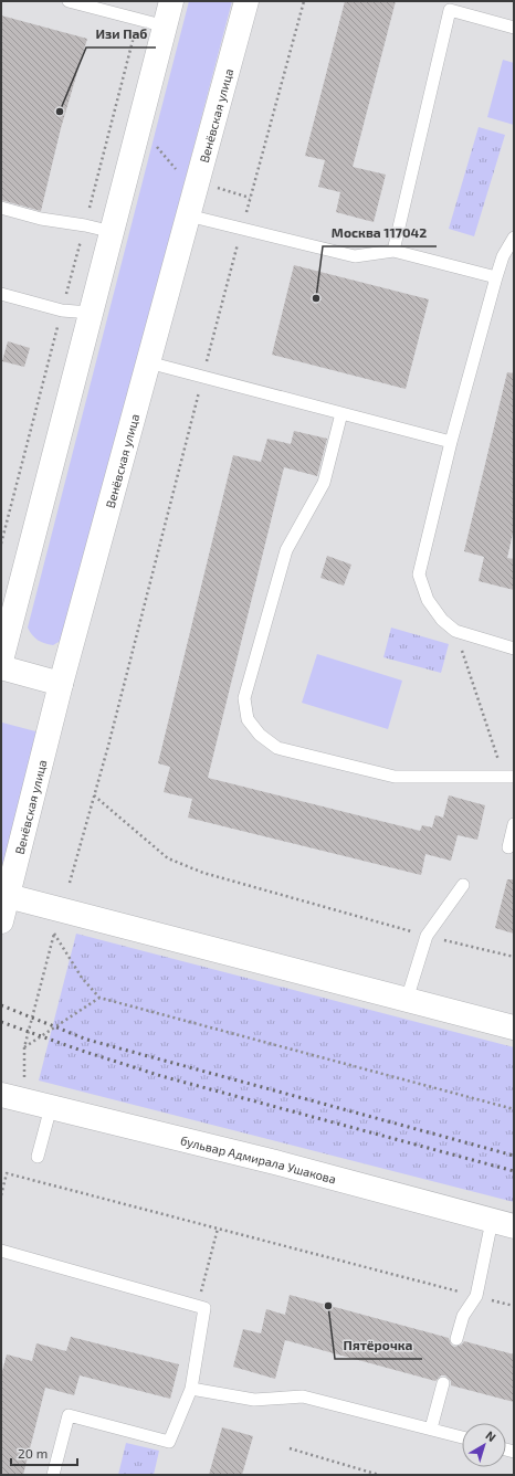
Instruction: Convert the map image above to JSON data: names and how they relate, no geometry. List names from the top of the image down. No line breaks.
{"streets":{"main road":["Венёвская улица","бульвар Адмирала Ушакова"]},"places":["Изи Паб","Москва 117042","Пятёрочка"],"scale_bar":"20 m","north":"top right"}
